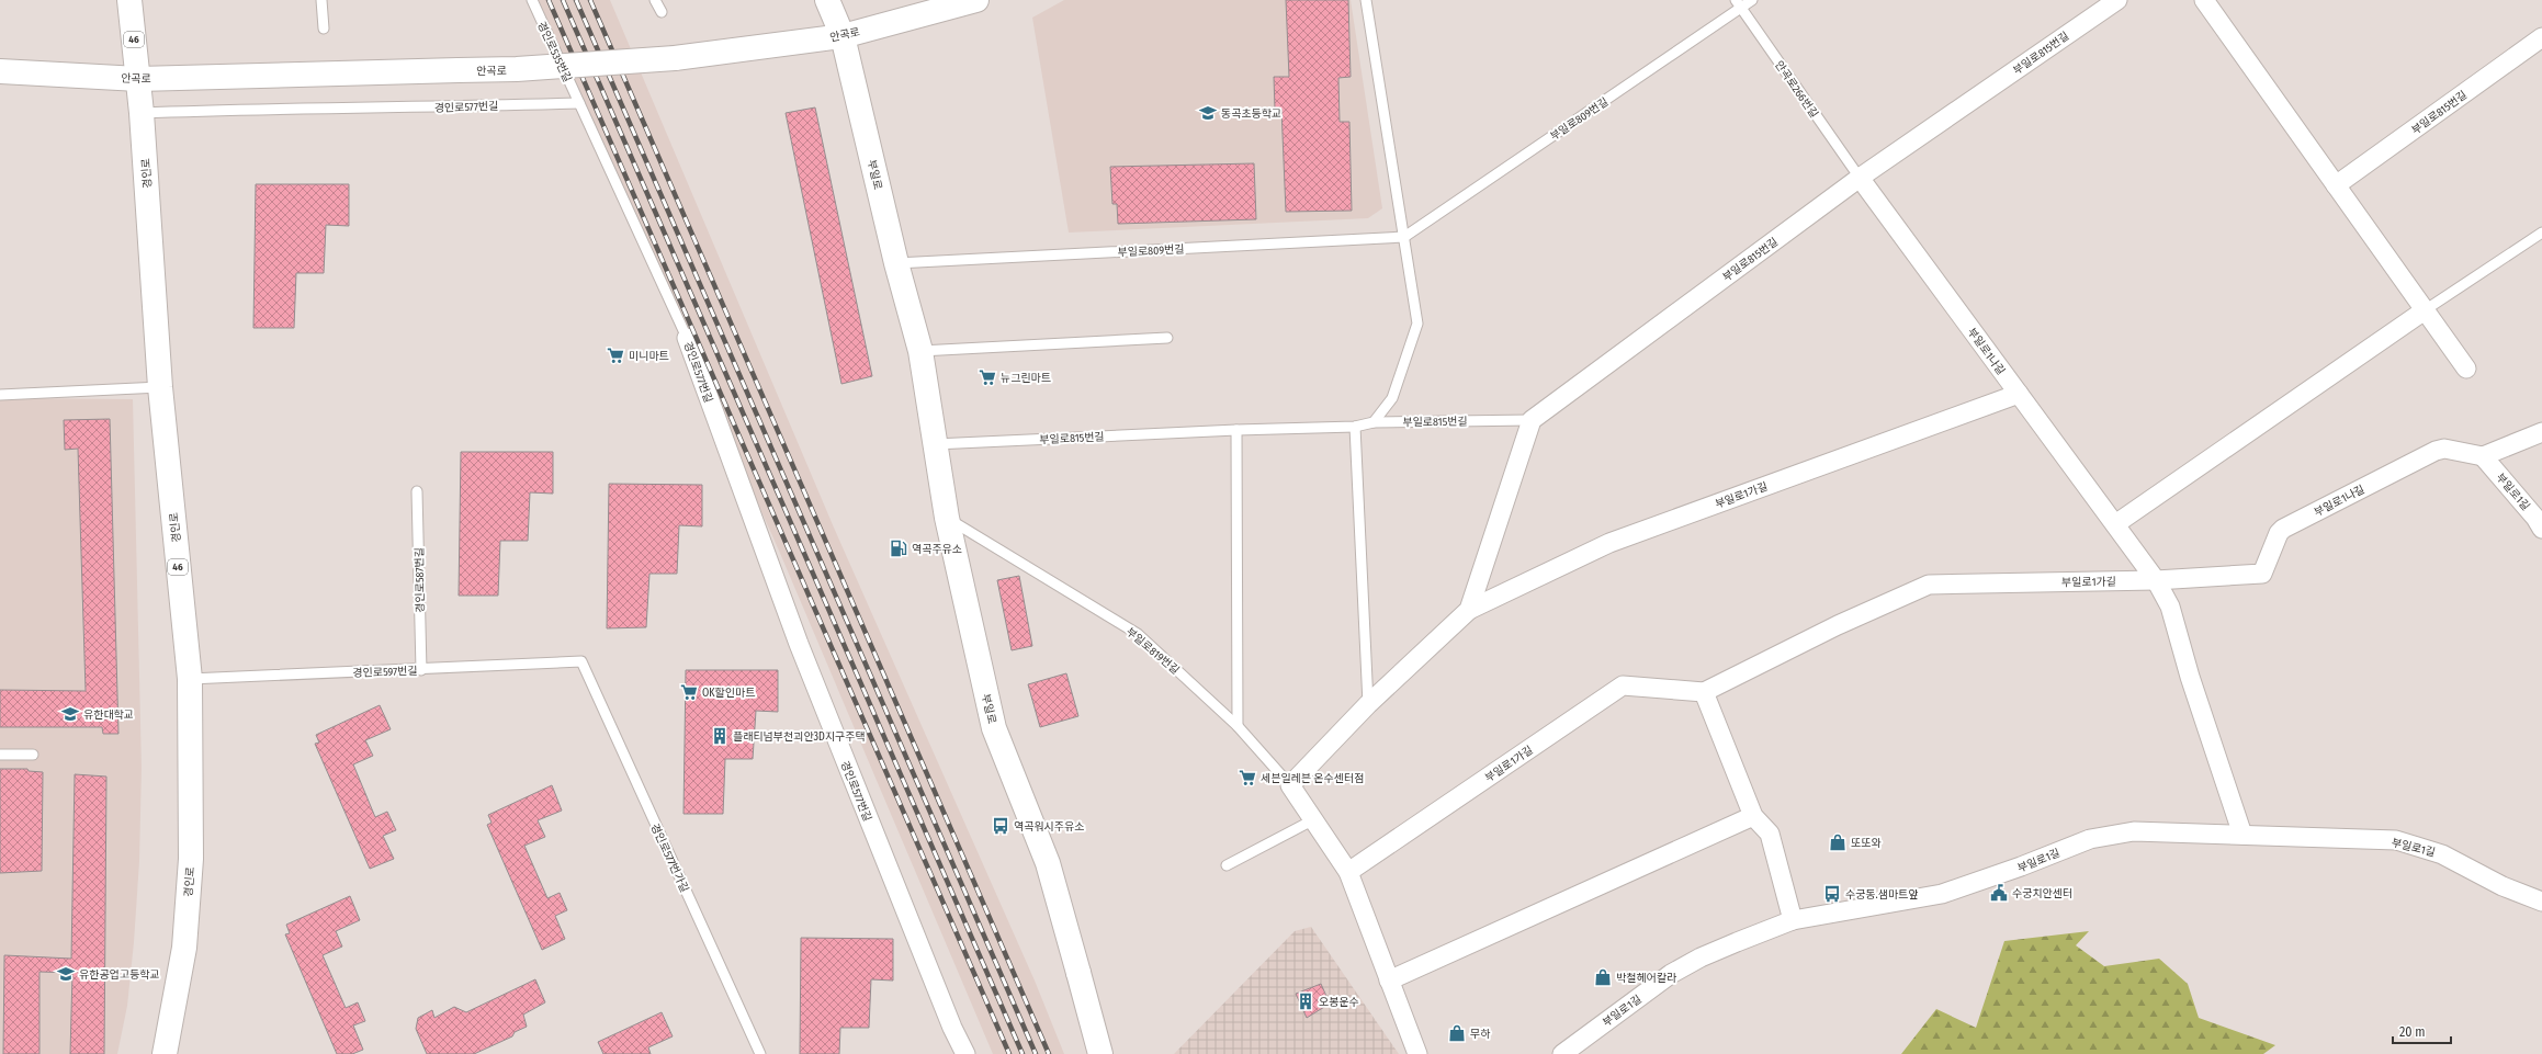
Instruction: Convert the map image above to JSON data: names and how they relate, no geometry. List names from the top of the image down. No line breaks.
{"streets":{"street":["안곡로","46","부일로815번길","경인로577번길","경인로","부일로","부일로1나길","부일로1길","부일로1가길"],"lane":["경인로535번길","안곡로266번길","부일로809번길","경인로587번길","부일로819번길","경인로597번길","경인로577번가길"]},"crossings":[["안곡로","경인로"],["안곡로","부일로"],["경인로535번길","경인로577번길"],["부일로815번길","안곡로266번길"],["부일로815번길","부일로"],["부일로815번길","부일로1나길"],["부일로815번길","부일로1가길"],["안곡로266번길","부일로809번길"],["안곡로266번길","부일로1나길"],["경인로577번길","경인로"],["부일로809번길","부일로"],["경인로","경인로597번길"],["부일로","부일로819번길"],["부일로1나길","부일로1길"],["부일로1나길","부일로1가길"],["부일로1가길","부일로819번길"],["경인로587번길","경인로597번길"],["경인로597번길","경인로577번가길"]],"places":{"school or university":["동곡초등학교","유한대학교","유한공업고등학교"],"supermarket":["미니마트","뉴그린마트","OK할인마트","세븐일레븐 온수센터점"],"fuel station":["역곡주유소"],"building":["플래티넘부천괴안3D지구주택","오봉운수"],"bus stop":["역곡워시주유소","수궁동.샘마트앞"],"shop":["또또와","박철헤어칼라","무하"],"public building":["수궁치안센터"]},"scale_bar":"20 m"}
